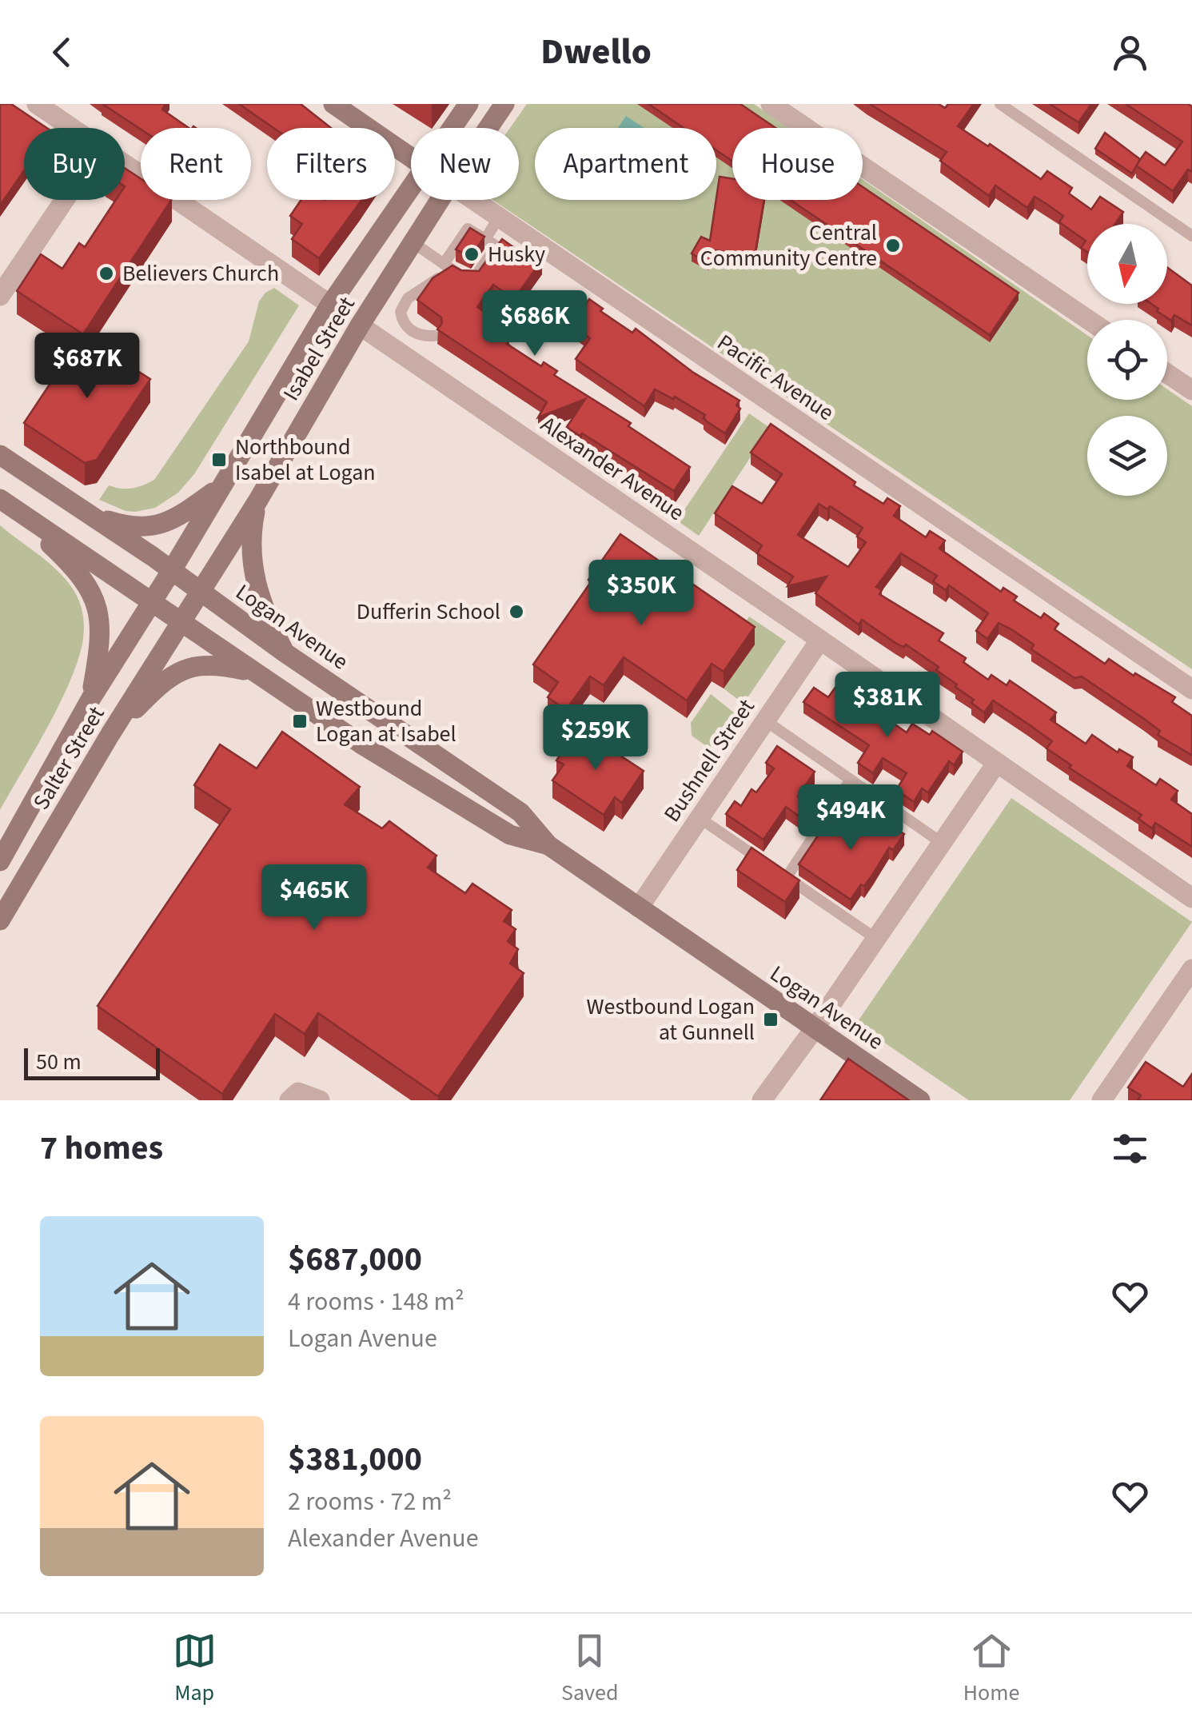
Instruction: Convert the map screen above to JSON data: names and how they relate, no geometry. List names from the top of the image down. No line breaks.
{"streets":{"main road":["Isabel Street","Pacific Avenue","Logan Avenue","Salter Street"],"street":["Alexander Avenue","Bushnell Street"]},"crossings":[["Isabel Street","Alexander Avenue"],["Isabel Street","Logan Avenue"],["Isabel Street","Salter Street"],["Alexander Avenue","Bushnell Street"],["Logan Avenue","Salter Street"],["Logan Avenue","Bushnell Street"]],"places":{"other":["Central Community Centre","Husky","Believers Church","Dufferin School"],"transit":["Northbound Isabel at Logan","Westbound Logan at Isabel","Westbound Logan at Gunnell"]},"scale_bar":"50 m","north":"bottom","page":{"header":"Dwello","chip":["Buy","Rent","Filters","New","Apartment","House"],"price":["$686K","$687K","$350K","$381K","$259K","$494K","$465K"],"scale":"50 m","heading":"7 homes","list":[{"name":"$687,000","note":"4 rooms · 148 m² · Logan Avenue"},{"name":"$381,000","note":"2 rooms · 72 m² · Alexander Avenue"}],"tabs":["Map","Saved","Home"]}}
